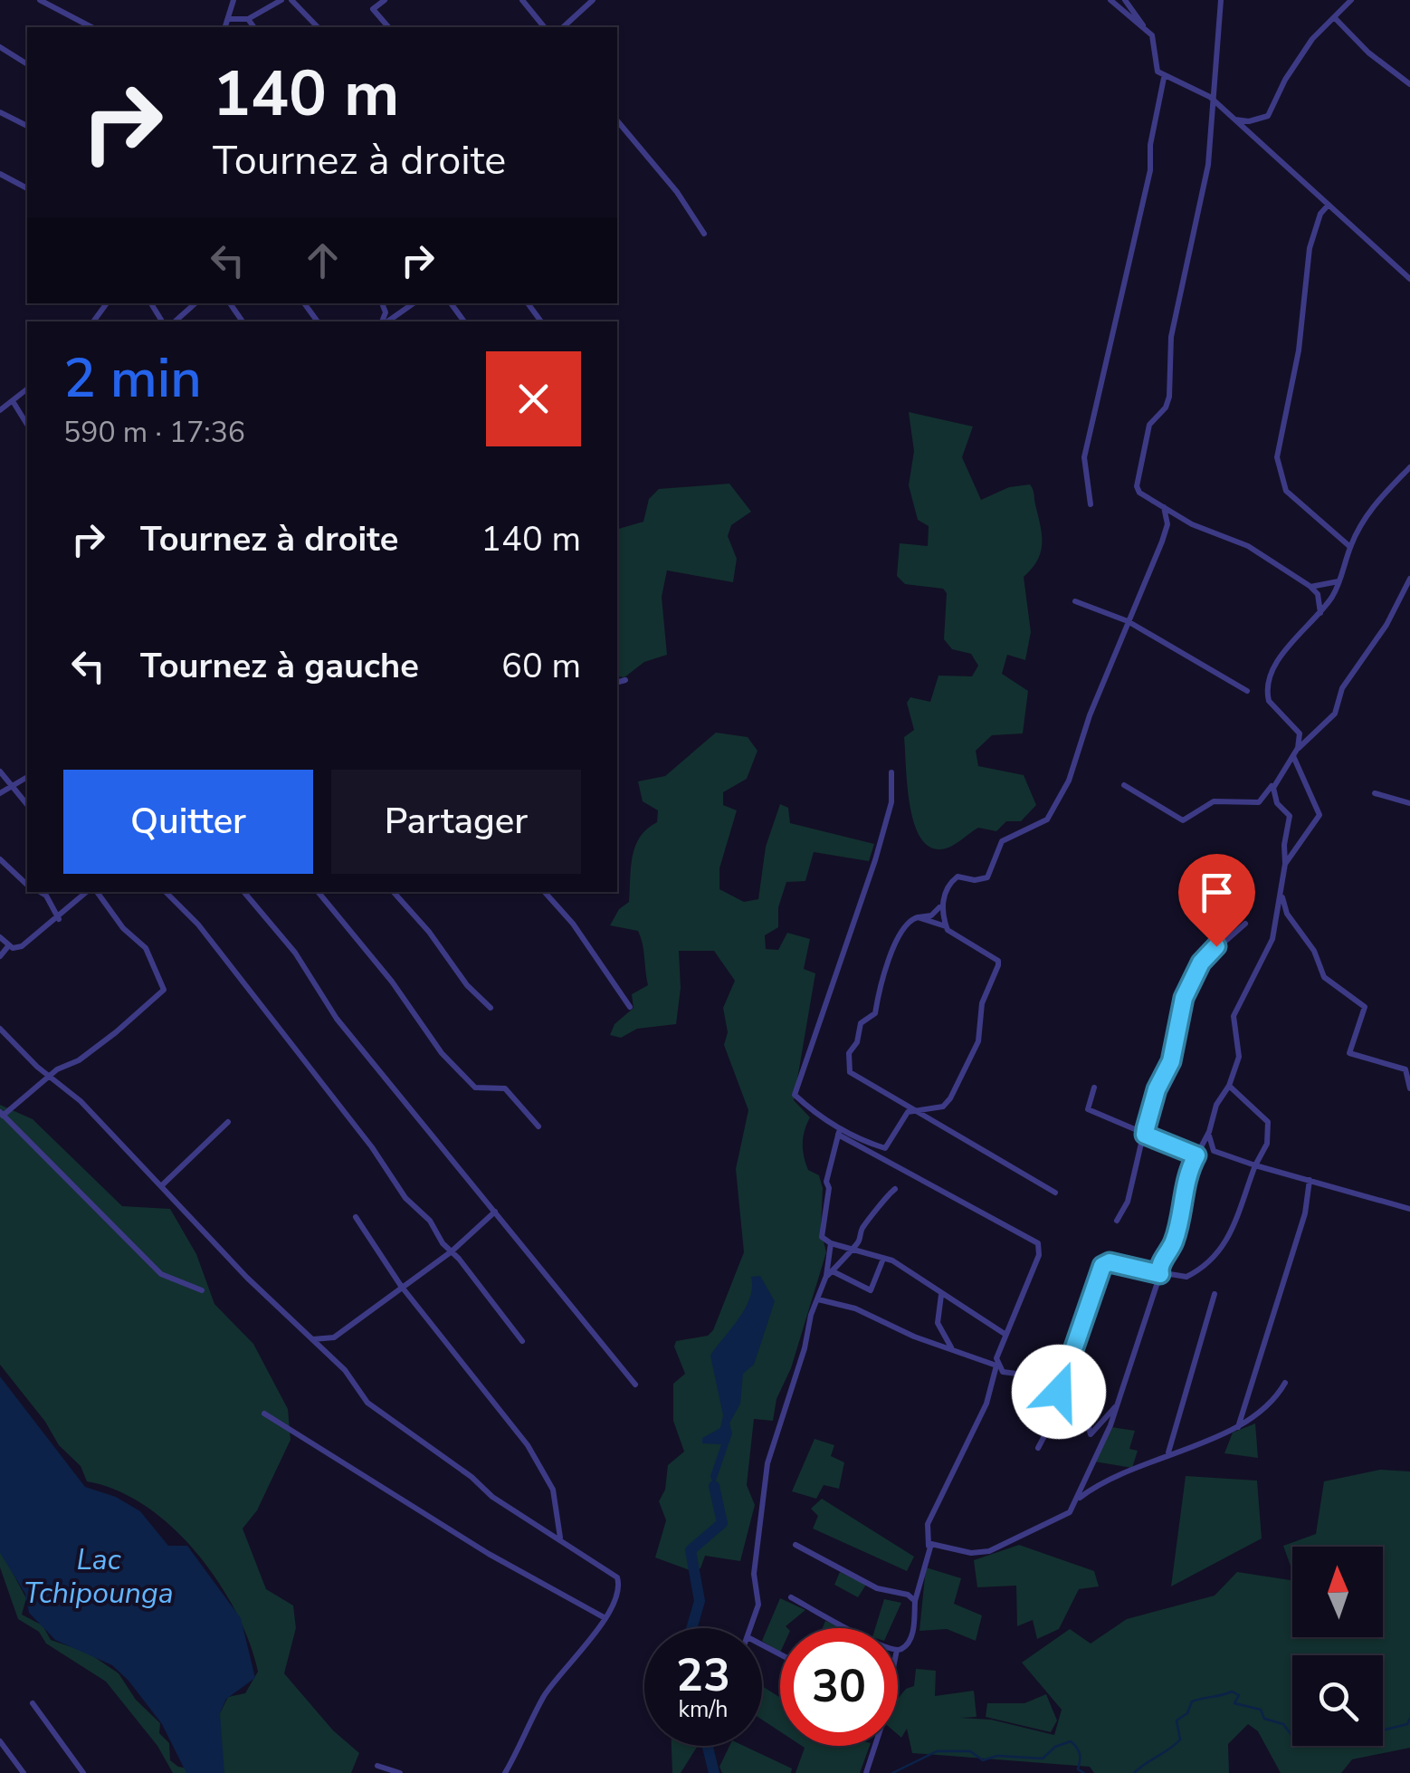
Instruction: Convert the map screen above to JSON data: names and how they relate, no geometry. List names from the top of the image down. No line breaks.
{"water":["Lac Tchipounga"],"north":"top","page":{"turn":["140 m","Tournez à droite"],"heading":["2 min","590 m · 17:36"],"list":[{"name":"Tournez à droite","value":"140 m"},{"name":"Tournez à gauche","value":"60 m"}],"buttons":["Quitter","Partager"],"speed":"23 km/h","limit":"30"}}
